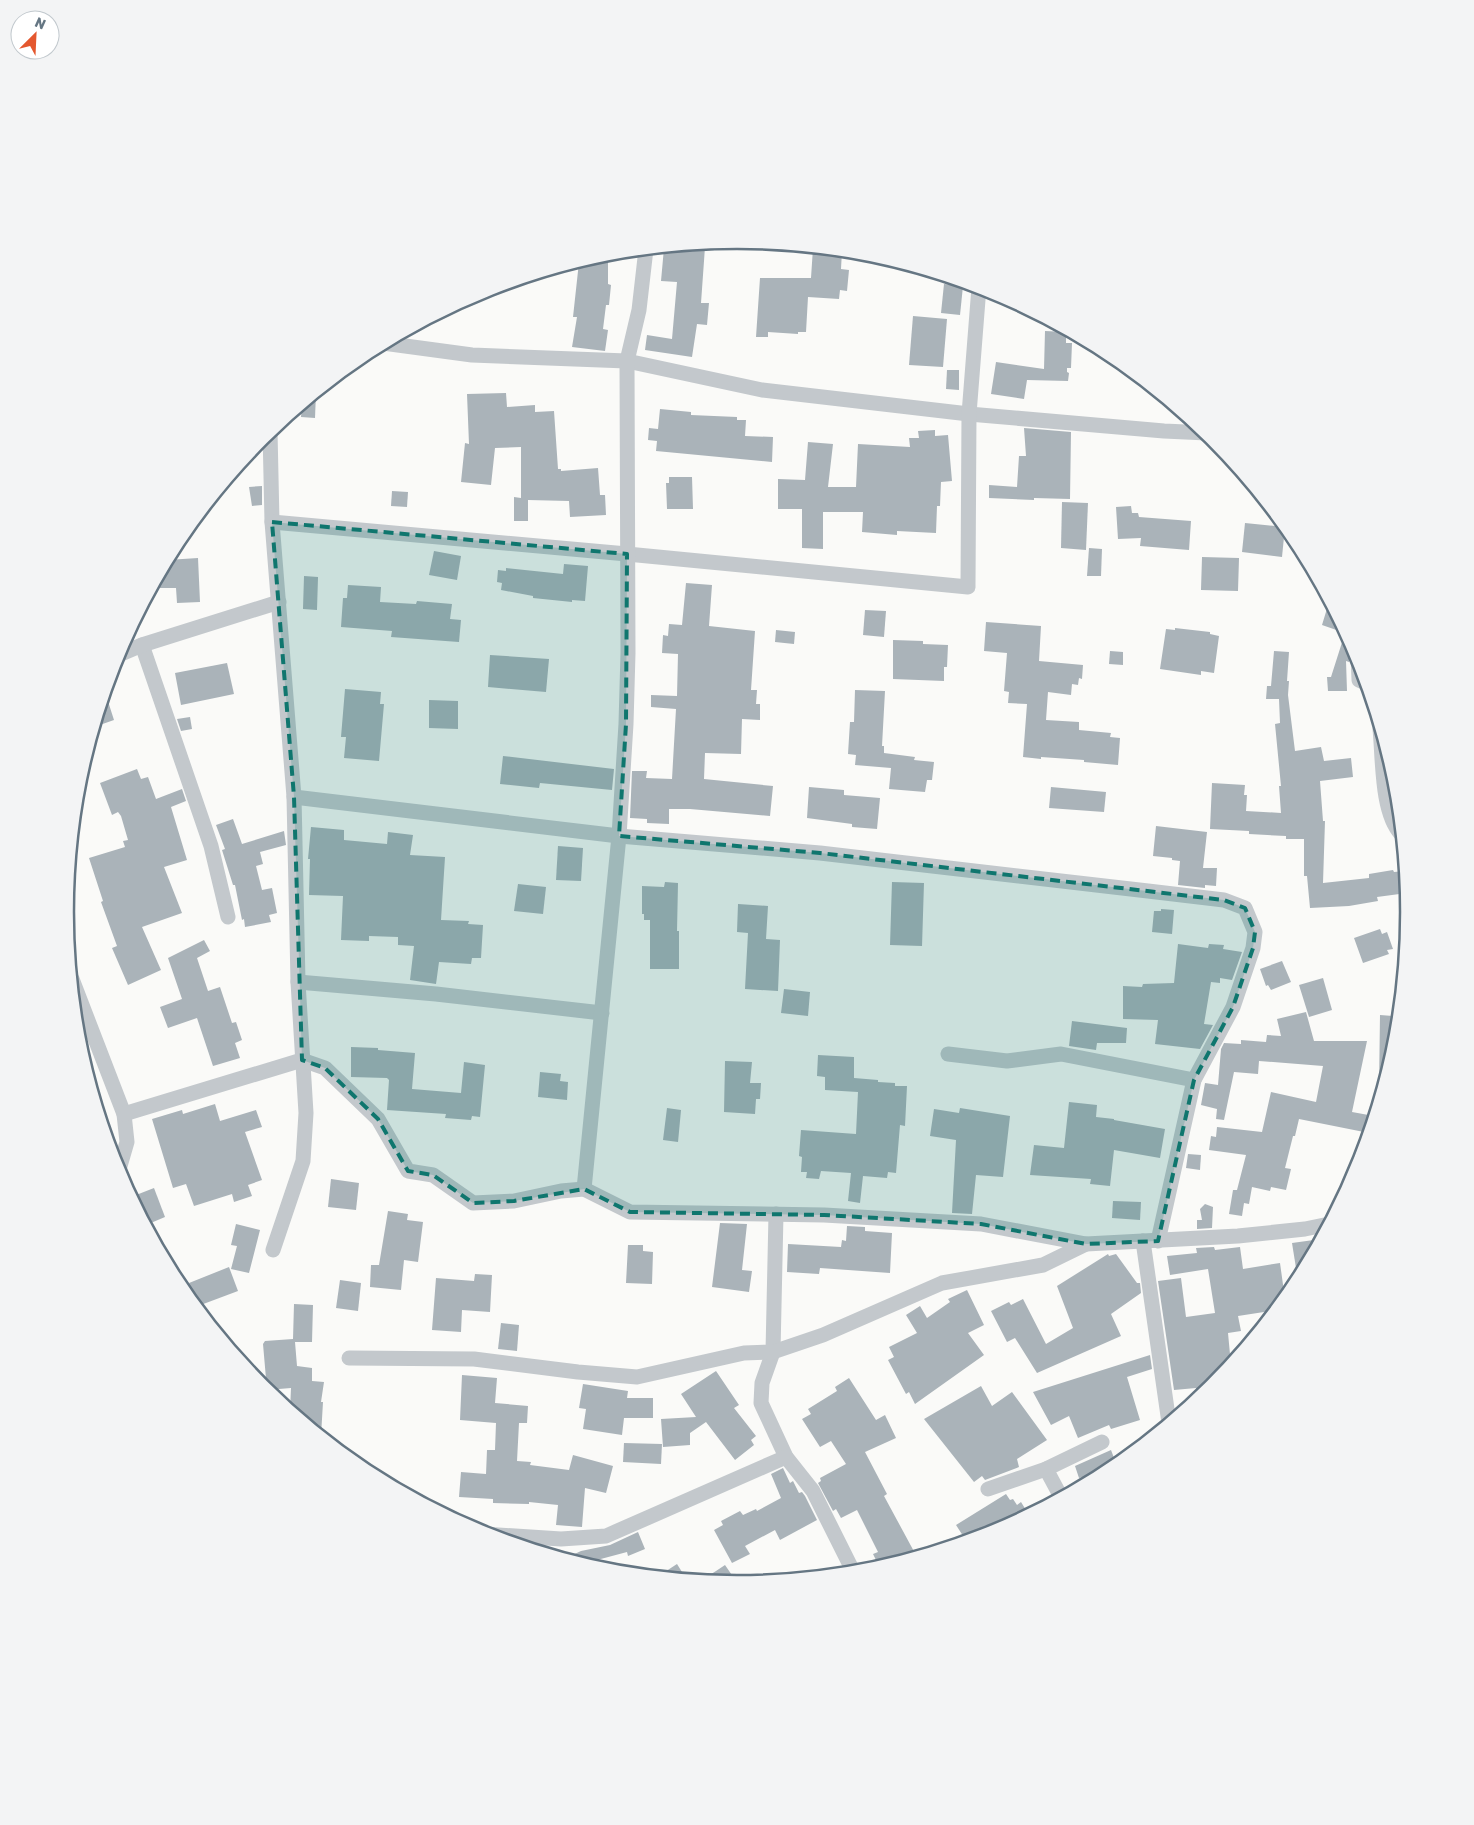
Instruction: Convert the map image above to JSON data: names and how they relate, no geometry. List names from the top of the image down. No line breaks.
{"north":"top right"}
